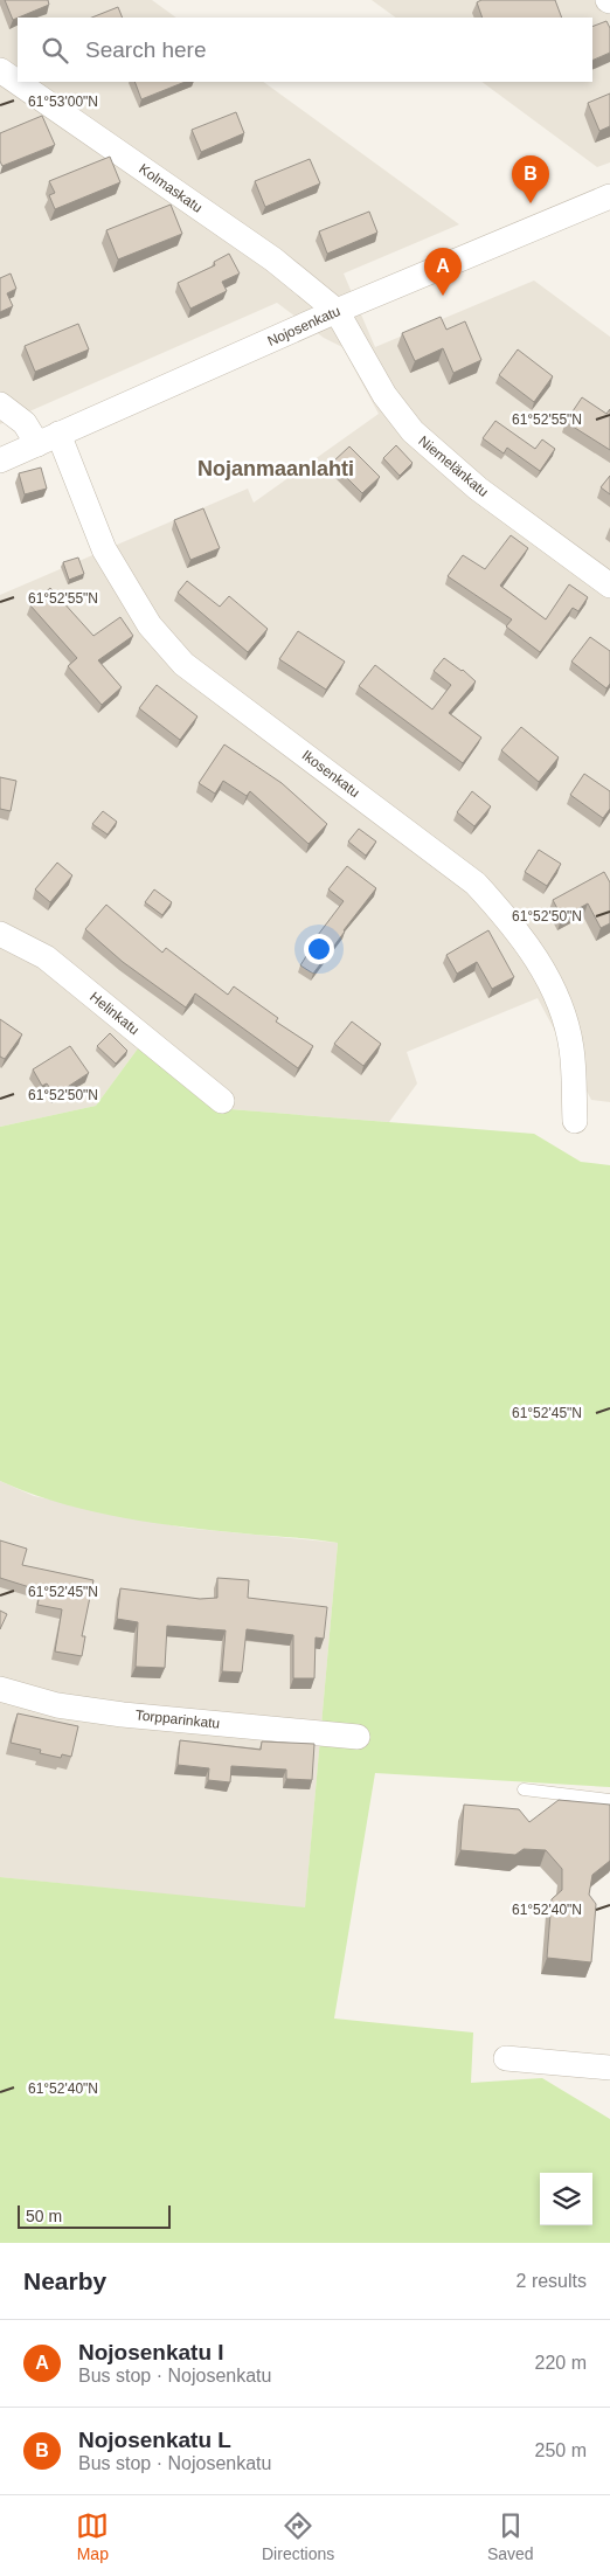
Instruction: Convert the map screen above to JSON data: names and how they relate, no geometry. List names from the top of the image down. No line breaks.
{"streets":{"street":["Kolmaskatu","Nojosenkatu","Niemelänkatu","Ikosenkatu","Helinkatu","Torpparinkatu"]},"crossings":[["Kolmaskatu","Nojosenkatu"],["Kolmaskatu","Niemelänkatu"],["Nojosenkatu","Niemelänkatu"],["Nojosenkatu","Ikosenkatu"]],"districts":["Nojanmaanlahti"],"scale_bar":"50 m","page":{"search":"Search here","pins":["B","A"],"scale":"50 m","heading":["Nearby","2 results"],"list":[{"mark":"A","name":"Nojosenkatu I","note":"Bus stop · Nojosenkatu","value":"220 m"},{"mark":"B","name":"Nojosenkatu L","note":"Bus stop · Nojosenkatu","value":"250 m"}],"nav":["Map","Directions","Saved"]},"coordinates":["61°53'00\"N","61°52'55\"N","61°52'50\"N","61°52'45\"N","61°52'40\"N"]}
